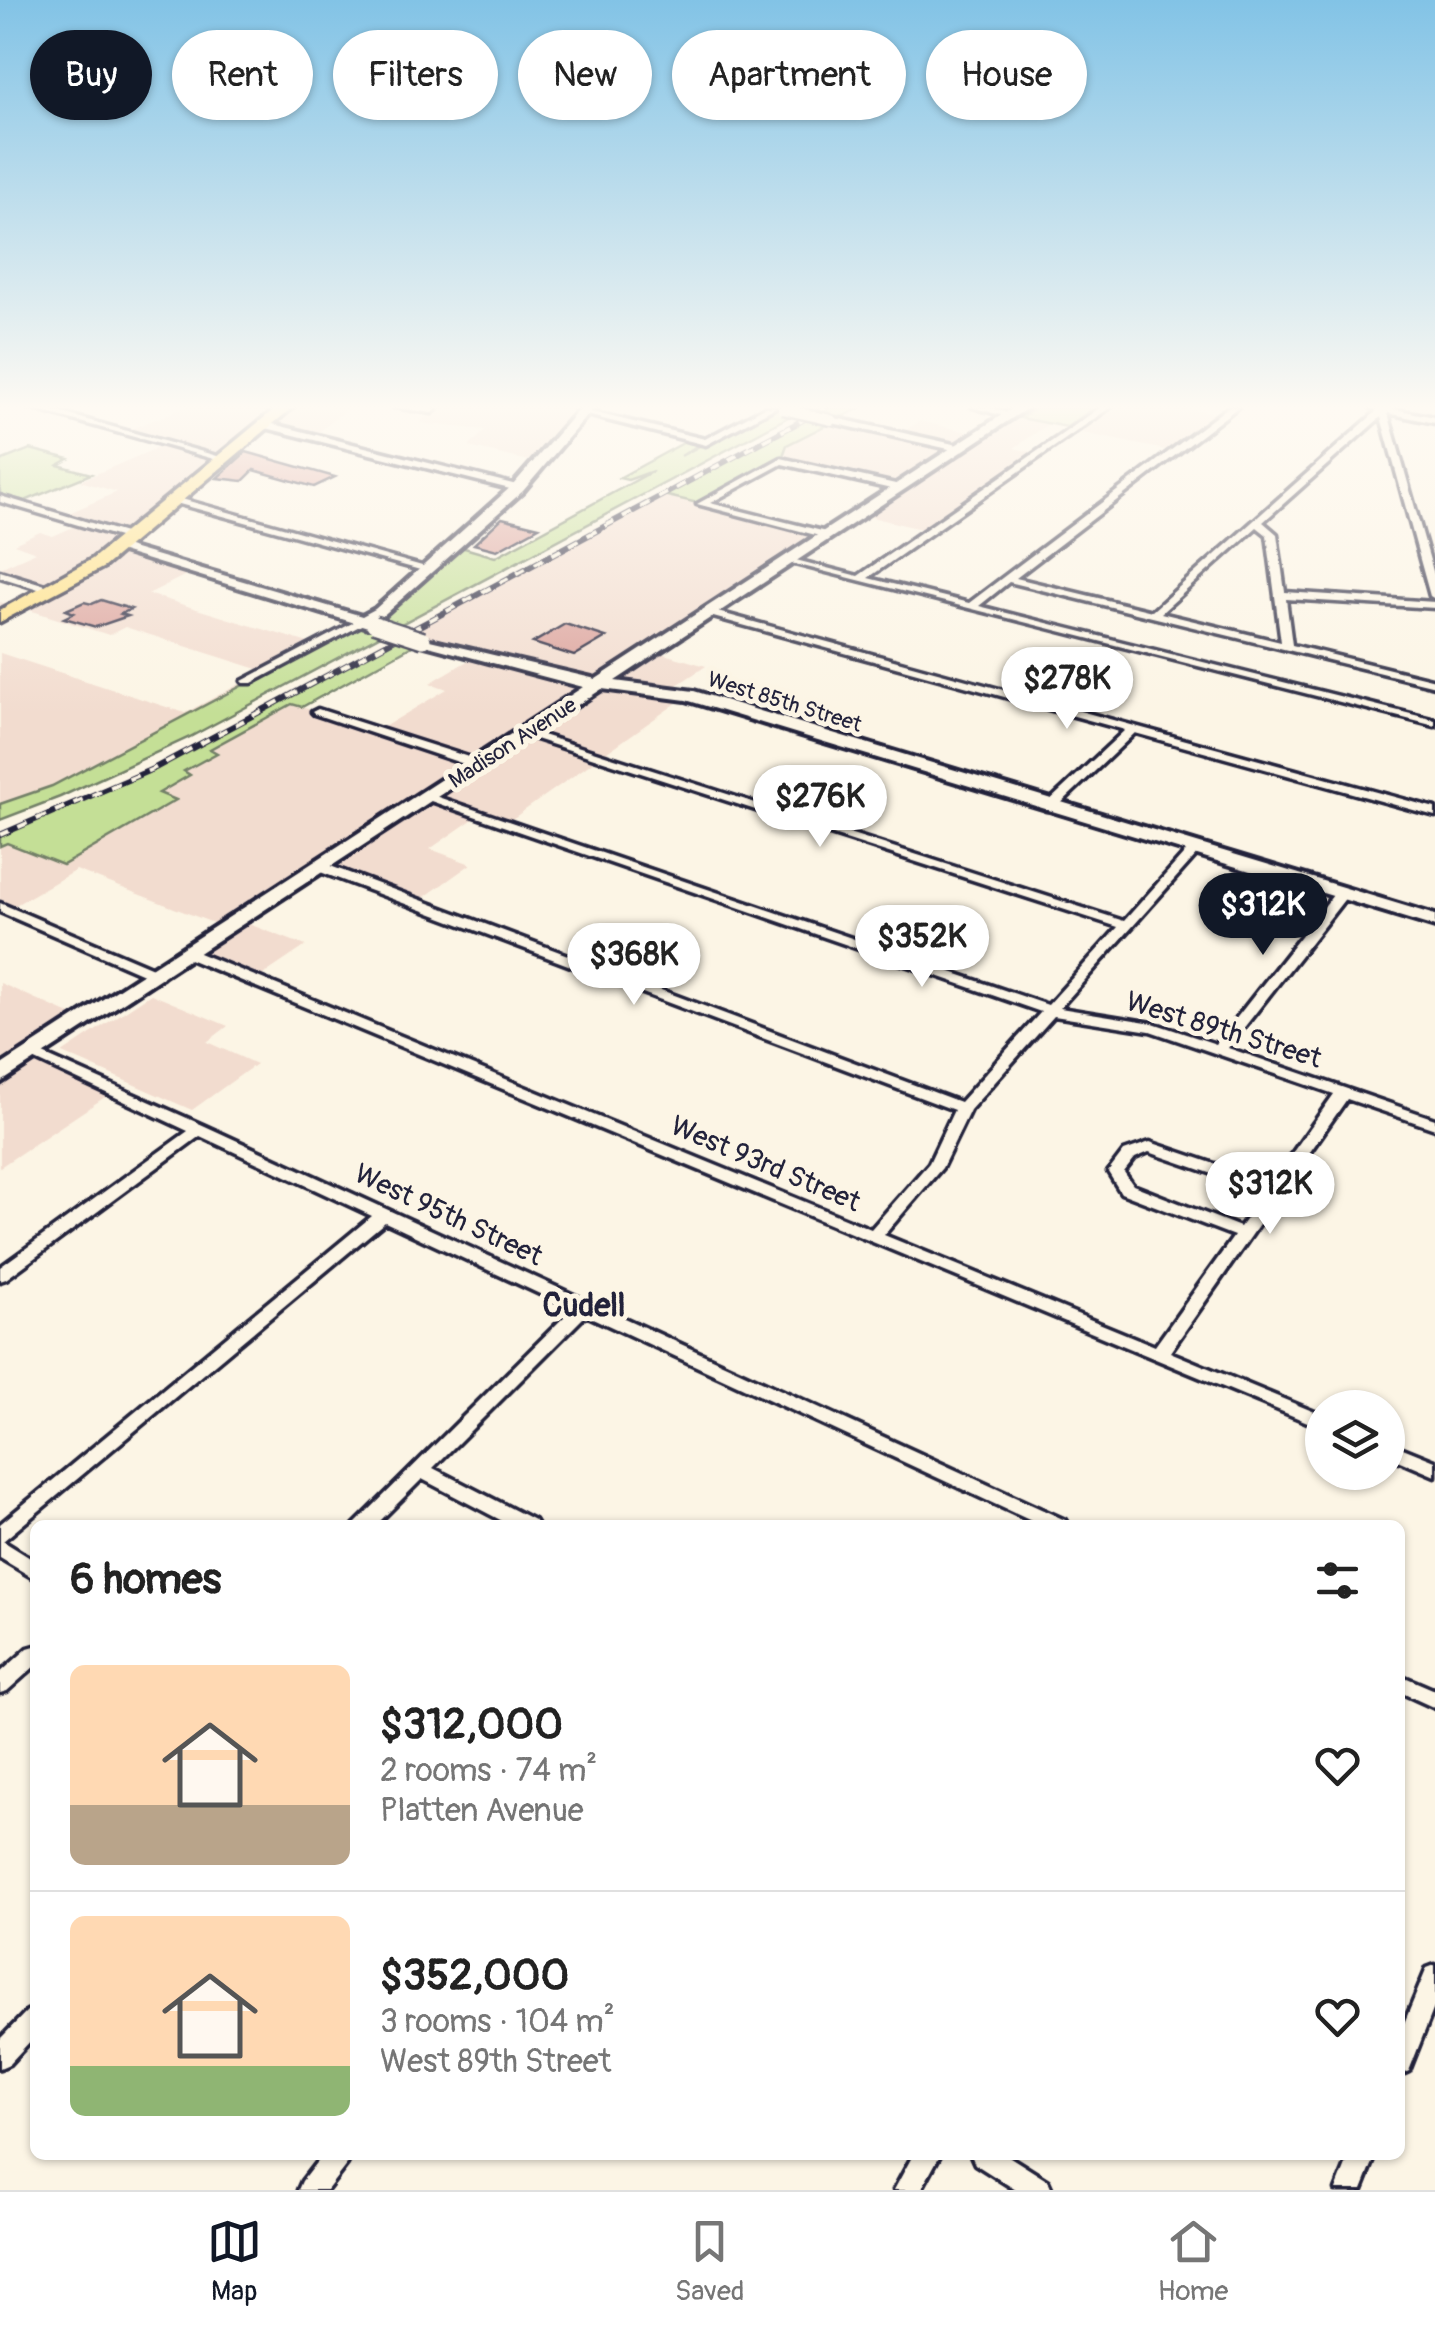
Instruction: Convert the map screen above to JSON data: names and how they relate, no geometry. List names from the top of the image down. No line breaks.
{"streets":{"street":["West 85th Street","Madison Avenue","West 89th Street","West 93rd Street","West 95th Street"]},"crossings":[["West 85th Street","Madison Avenue"],["Madison Avenue","West 89th Street"],["Madison Avenue","West 93rd Street"],["Madison Avenue","West 95th Street"]],"districts":["Cudell"],"page":{"chip":["Buy","Rent","Filters","New","Apartment","House"],"price":["$278K","$276K","$312K","$352K","$368K","$312K"],"heading":"6 homes","list":[{"name":"$312,000","note":"2 rooms · 74 m² · Platten Avenue"},{"name":"$352,000","note":"3 rooms · 104 m² · West 89th Street"}],"tabs":["Map","Saved","Home"]}}
